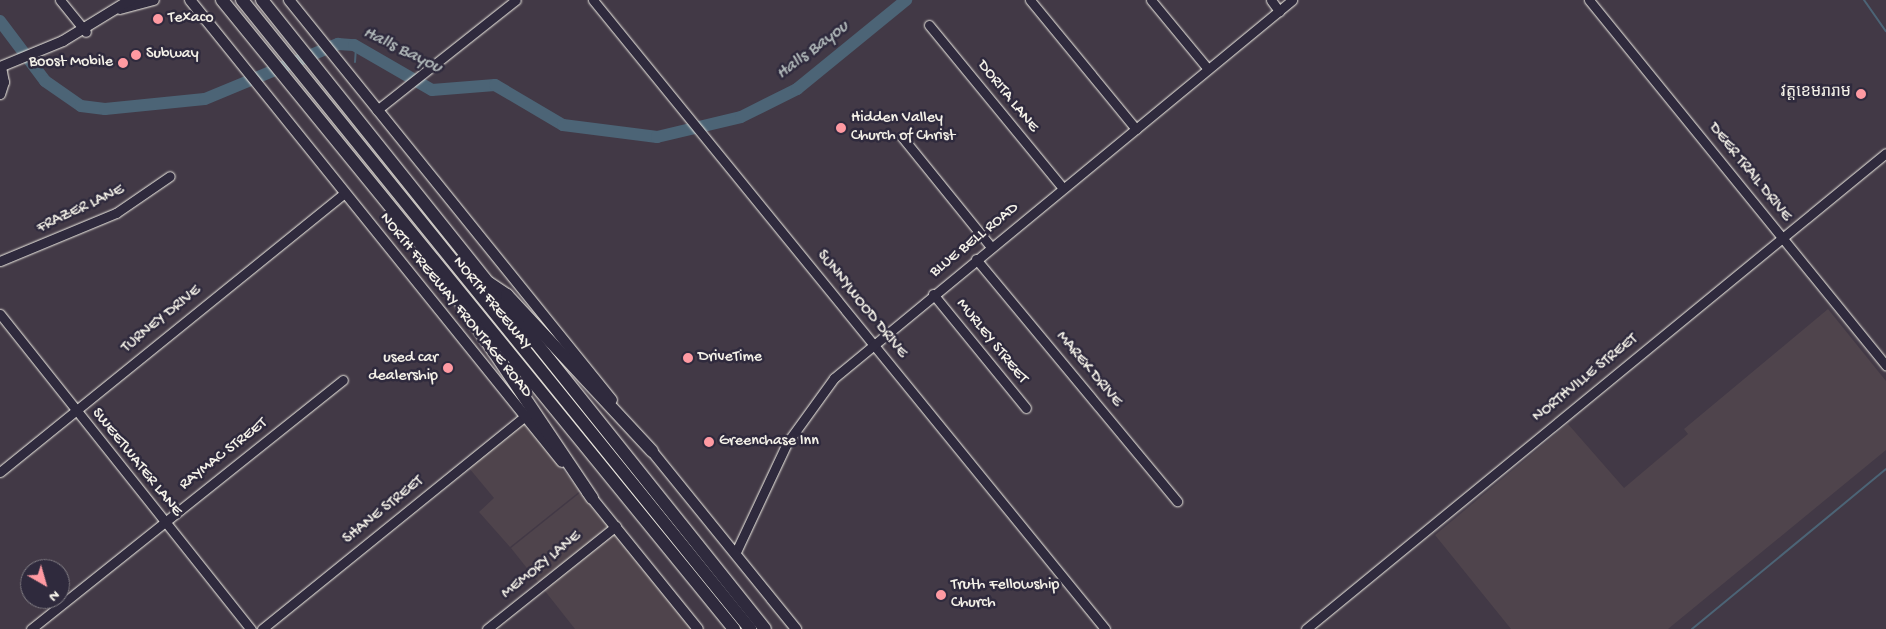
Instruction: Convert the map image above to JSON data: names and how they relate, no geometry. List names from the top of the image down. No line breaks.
{"streets":{"highway":["NORTH FREEWAY"],"main road":["NORTH FREEWAY FRONTAGE ROAD"],"street":["DORITA LANE","DEER TRAIL DRIVE","FRAZER LANE","BLUE BELL ROAD","SUNNYWOOD DRIVE","TURNEY DRIVE","MURLEY STREET","MAREK DRIVE","NORTHVILLE STREET","RAYMAC STREET","SWEETWATER LANE","SHANE STREET","MEMORY LANE"]},"crossings":[["DORITA LANE","BLUE BELL ROAD"],["DEER TRAIL DRIVE","NORTHVILLE STREET"],["BLUE BELL ROAD","SUNNYWOOD DRIVE"],["BLUE BELL ROAD","MURLEY STREET"],["BLUE BELL ROAD","MAREK DRIVE"],["NORTH FREEWAY FRONTAGE ROAD","TURNEY DRIVE"],["NORTH FREEWAY FRONTAGE ROAD","SHANE STREET"],["NORTH FREEWAY FRONTAGE ROAD","MEMORY LANE"],["TURNEY DRIVE","SWEETWATER LANE"],["RAYMAC STREET","SWEETWATER LANE"]],"water":["Halls Bayou"],"places":["Texaco","Subway","Boost Mobile","វត្តខេមរារាម","Hidden Valley Church of Christ","DriveTime","used car dealership","Greenchase Inn","Truth Fellowship Church"],"north":"bottom right"}
